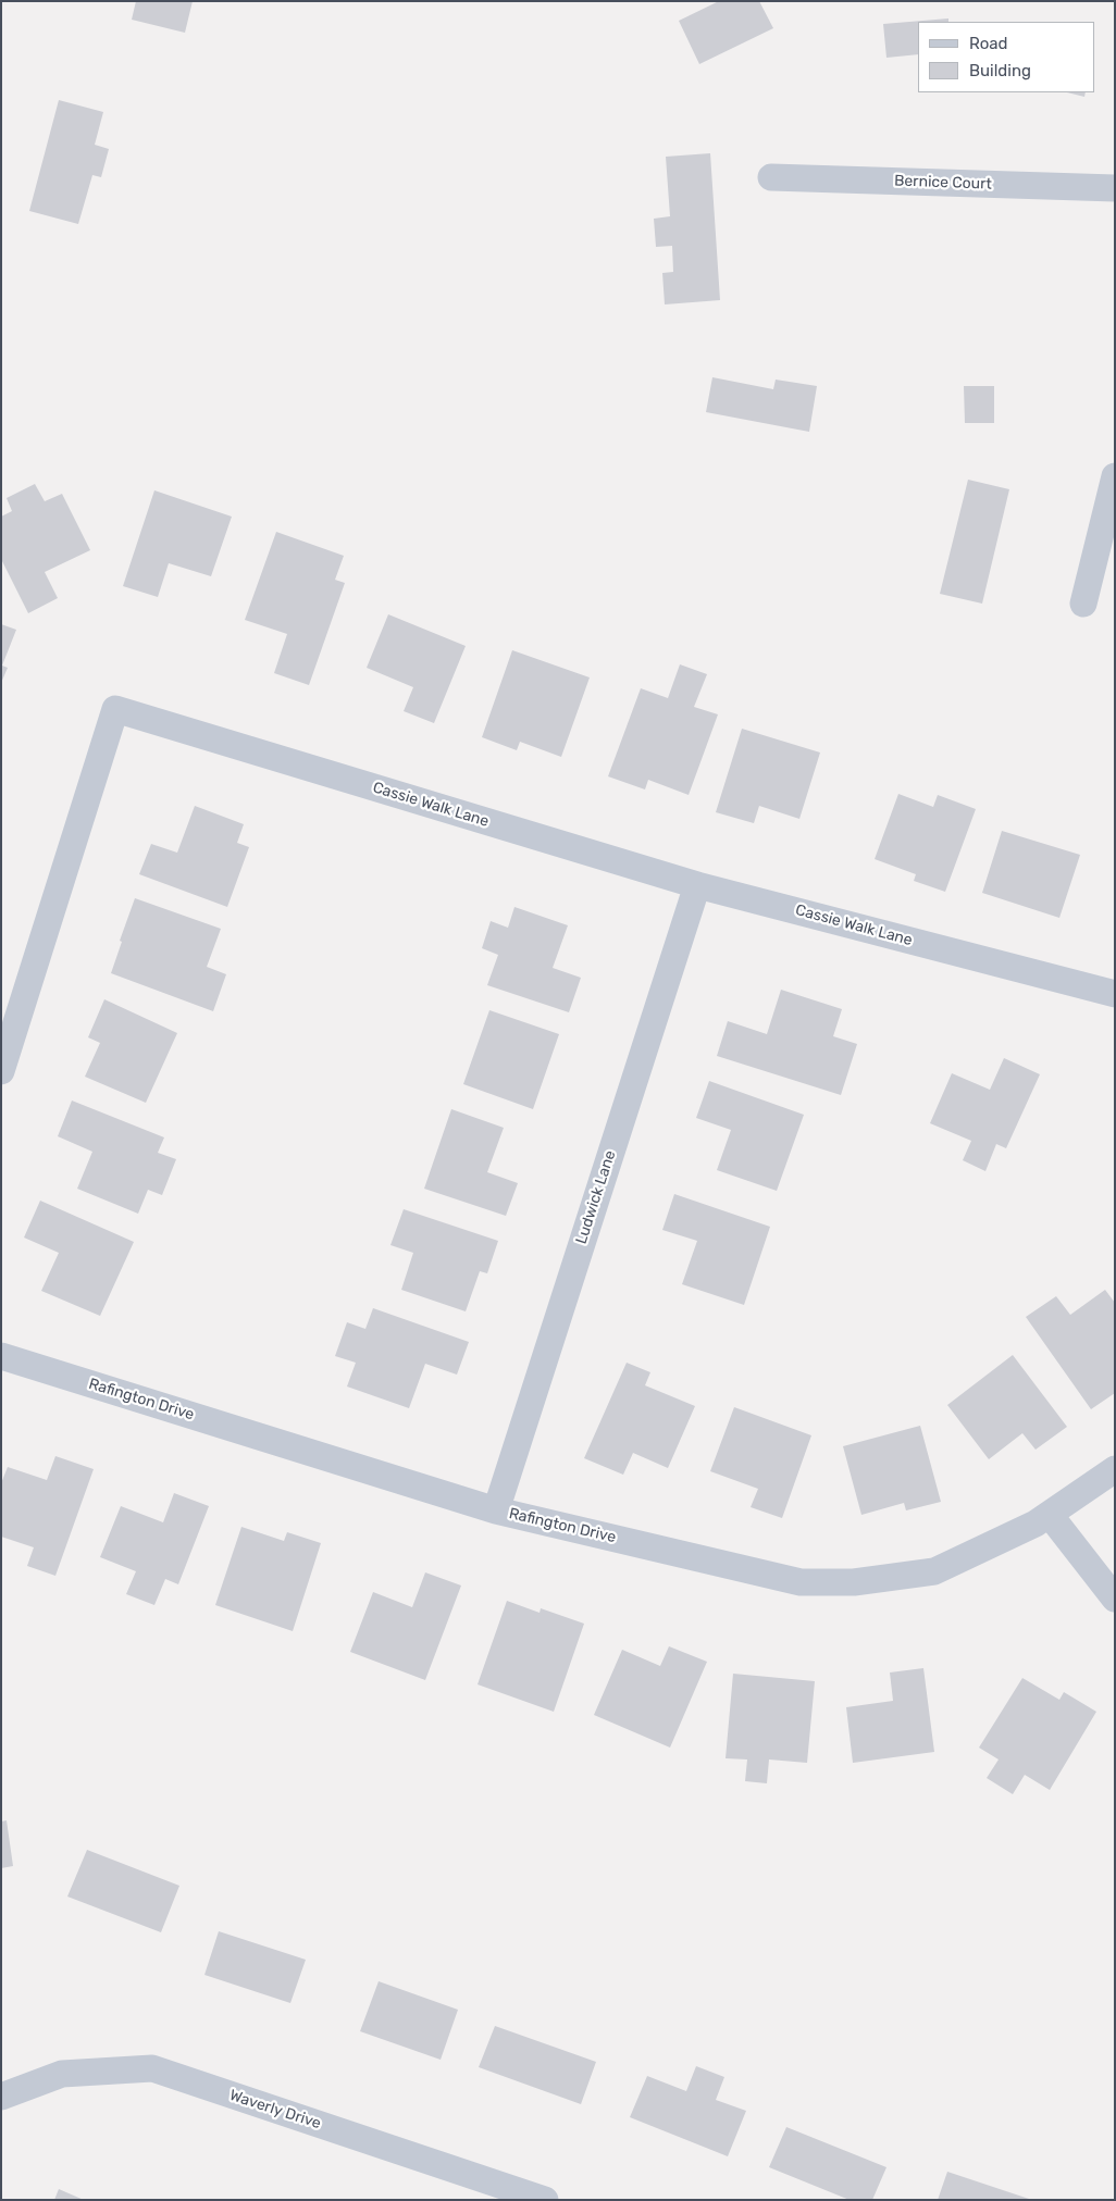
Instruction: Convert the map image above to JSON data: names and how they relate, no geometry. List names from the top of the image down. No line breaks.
{"streets":{"street":["Bernice Court","Cassie Walk Lane","Ludwick Lane","Rafington Drive","Waverly Drive"]},"crossings":[["Cassie Walk Lane","Ludwick Lane"],["Ludwick Lane","Rafington Drive"]],"legend":["Road","Building"]}
